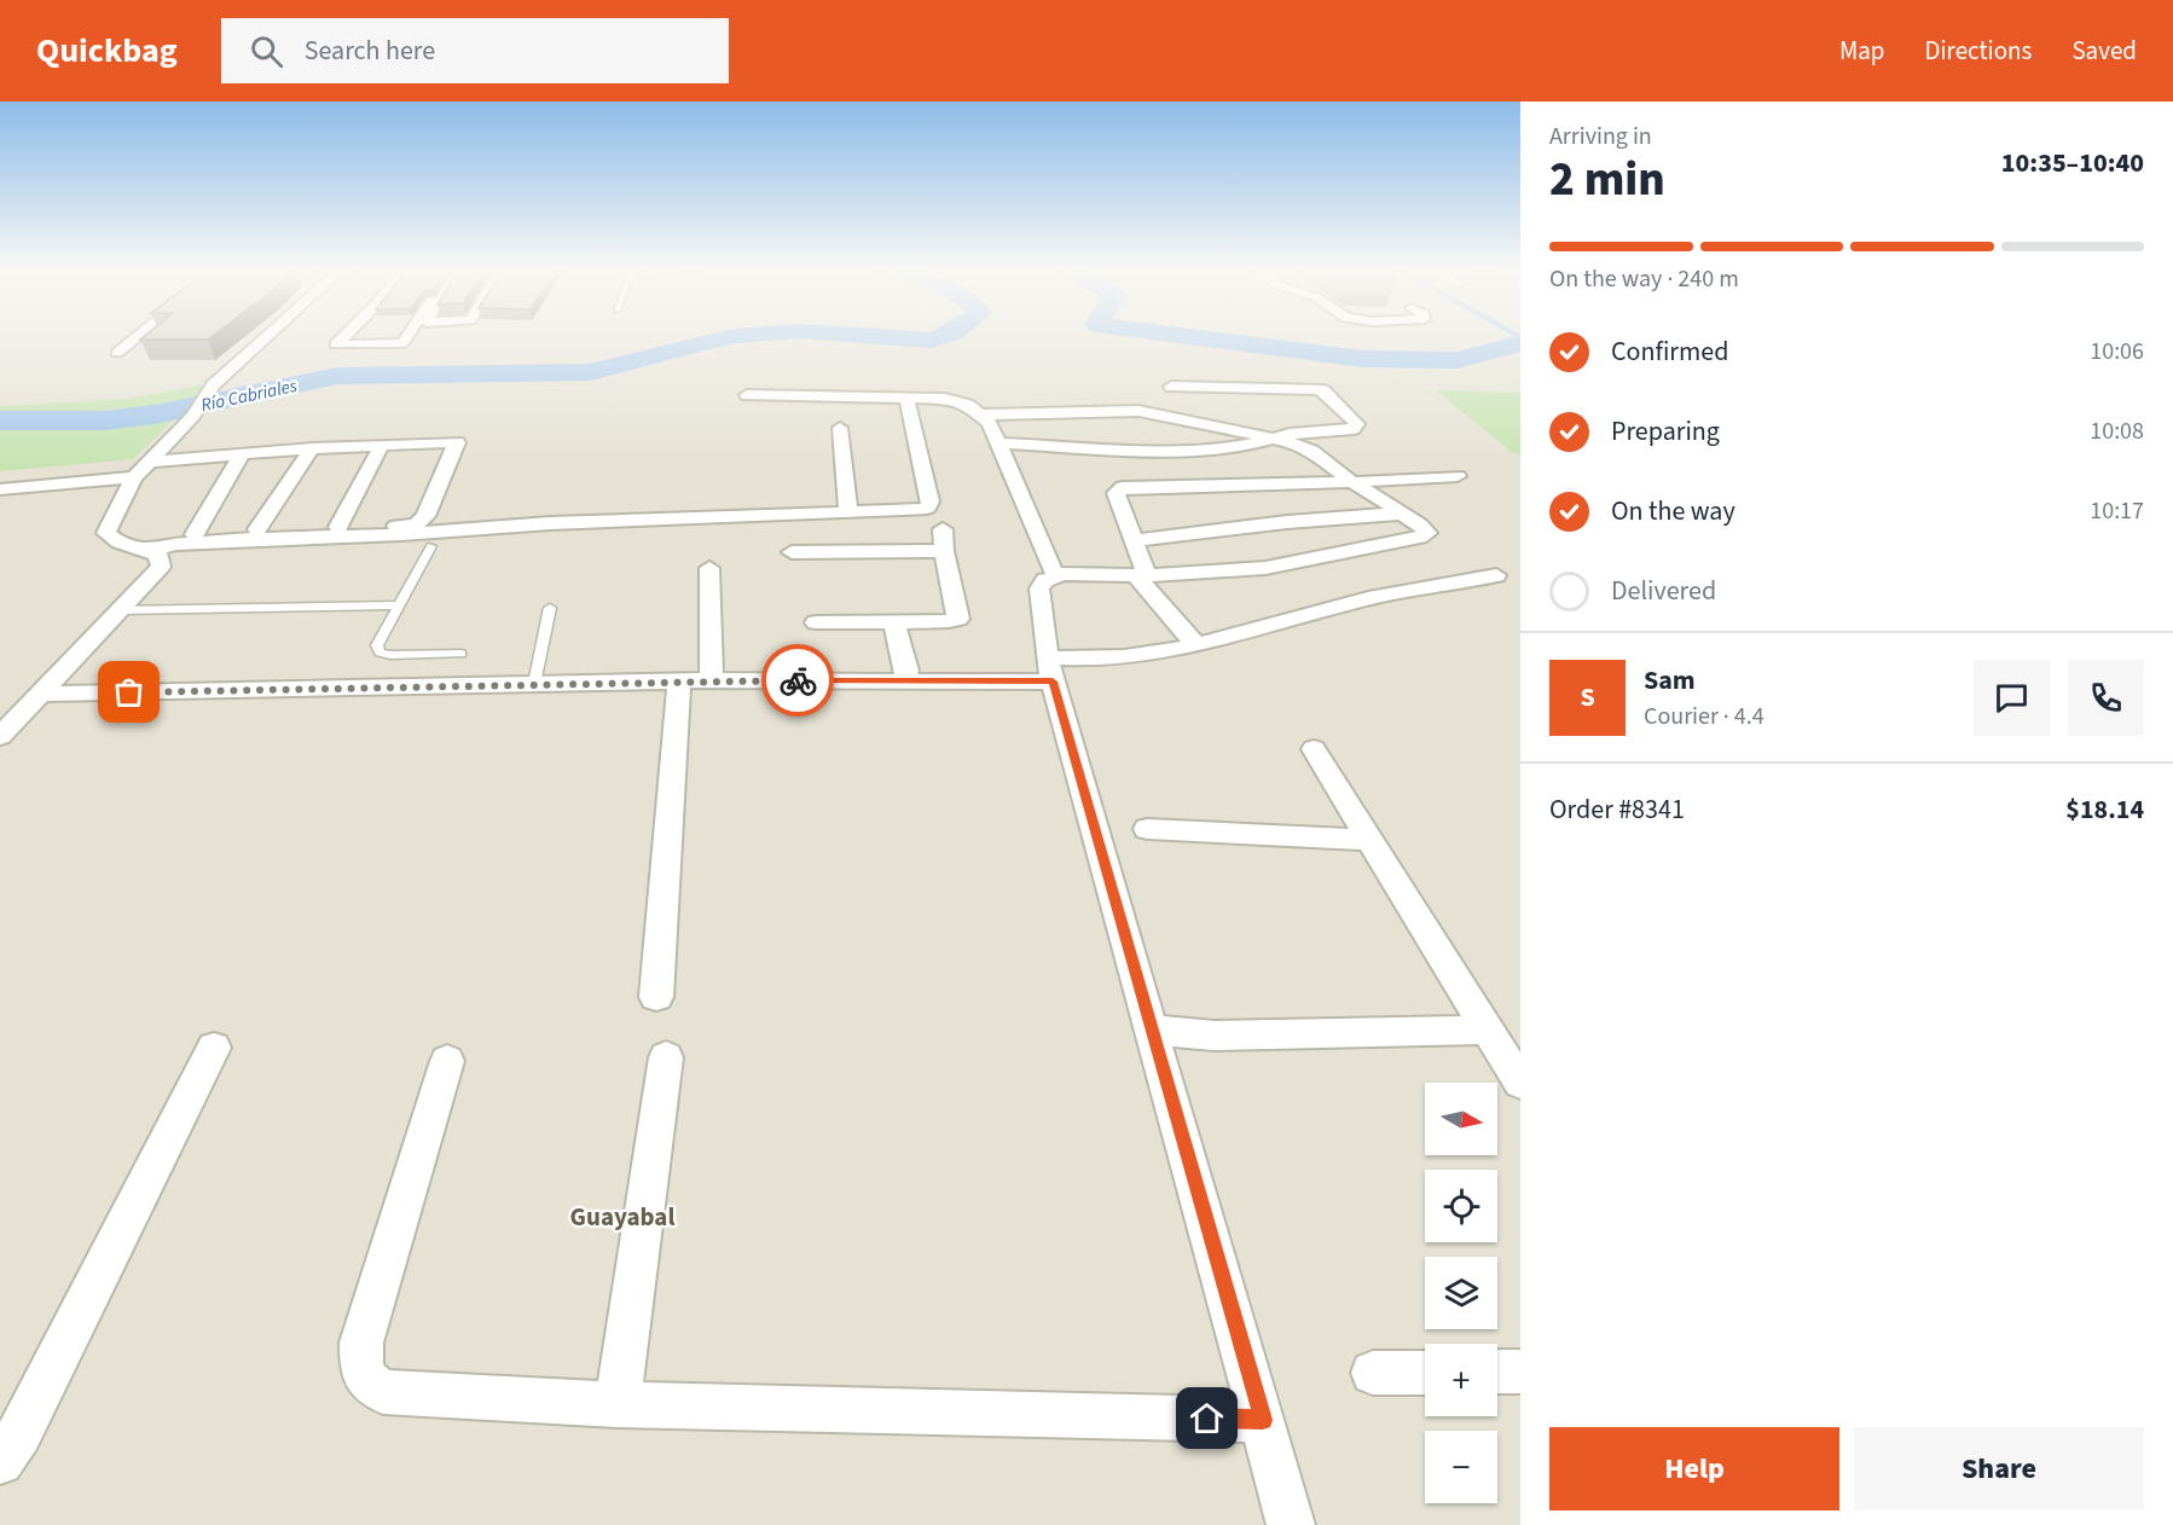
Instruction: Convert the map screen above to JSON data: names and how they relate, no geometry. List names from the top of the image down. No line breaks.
{"districts":["Guayabal"],"water":["Río Cabriales"],"north":"right","page":{"header":"Quickbag","search":"Search here","nav":["Map","Directions","Saved"],"heading":["2 min","Arriving in","10:35–10:40"],"panel":["Sam","Courier · 4.4","Order #8341","$18.14"],"bar":"On the way · 240 m","list":[["Confirmed","10:06"],["Preparing","10:08"],["On the way","10:17"],"Delivered"],"round":"S","map_buttons":["+","−"],"buttons":["Help","Share"]}}
